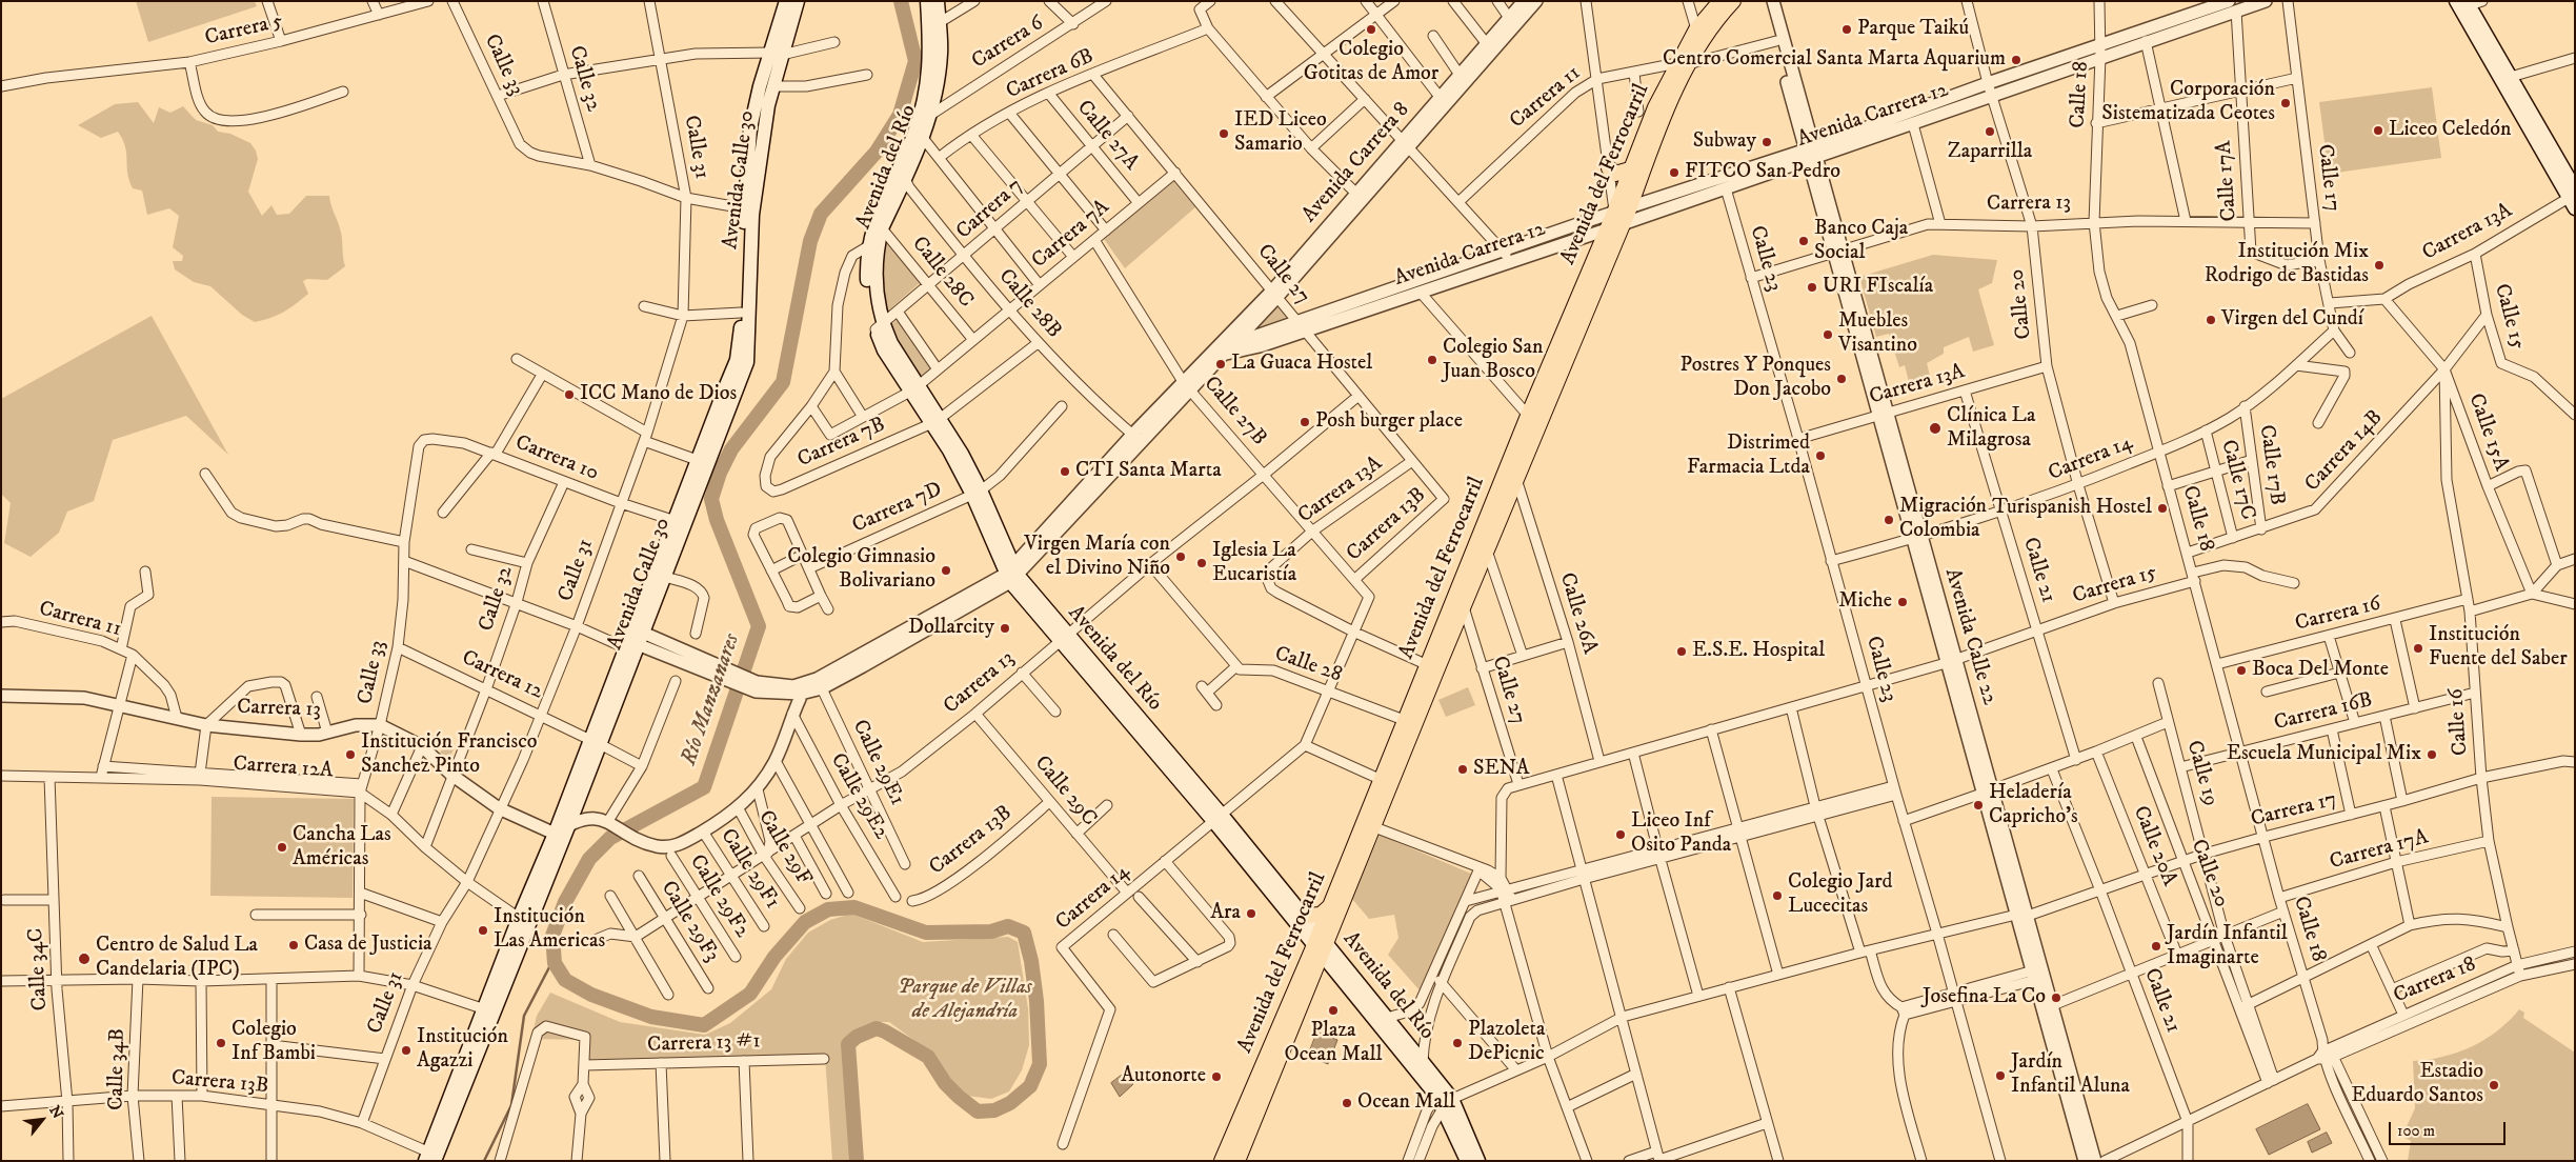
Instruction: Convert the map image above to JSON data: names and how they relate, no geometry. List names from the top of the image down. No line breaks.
{"streets":{"main road":["Avenida del Río","Avenida del Ferrocarril","Avenida Calle 30"],"street":["Carrera 5","Carrera 6","Calle 33","Carrera 6B","Calle 32","Calle 18","Carrera 11","Avenida Carrera 12","Calle 27A","Calle 31","Avenida Carrera 8","Calle 17","Calle 17A","Carrera 13","Carrera 7","Carrera 13A","Carrera 7A","Calle 23","Calle 28C","Calle 27","Calle 28B","Calle 20","Calle 15","Calle 27B","Calle 15A","Carrera 7B","Carrera 14B","Carrera 10","Carrera 14","Calle 17B","Calle 17C","Carrera 7D","Carrera 13B","Calle 21","Carrera 15","Calle 26A","Carrera 16","Avenida Calle 22","Calle 28","Carrera 12","Carrera 16B","Calle 16","Calle 29E1","Carrera 12A","Calle 19","Calle 29C","Calle 29E2","Carrera 17","Calle 20A","Calle 29F","Carrera 17A","Calle 29F1","Calle 29F2","Calle 29F3","Calle 34C","Carrera 18","Carrera 13 #1","Calle 34B"]},"crossings":[["Carrera 6","Avenida del Río"],["Calle 33","Calle 32"],["Calle 33","Carrera 13"],["Calle 33","Carrera 10"],["Calle 33","Carrera 12"],["Calle 33","Carrera 12A"],["Carrera 6B","Calle 27A"],["Carrera 6B","Calle 27"],["Calle 32","Carrera 13"],["Calle 32","Carrera 10"],["Calle 32","Carrera 12"],["Calle 32","Carrera 12A"],["Calle 18","Avenida Carrera 12"],["Calle 18","Carrera 13"],["Calle 18","Carrera 14B"],["Calle 18","Carrera 14"],["Calle 18","Carrera 15"],["Calle 18","Carrera 16"],["Calle 18","Carrera 16B"],["Calle 18","Carrera 17"],["Calle 18","Carrera 17A"],["Calle 18","Carrera 18"],["Carrera 11","Avenida del Ferrocarril"],["Carrera 11","Carrera 13"],["Carrera 11","Avenida Calle 22"],["Avenida Carrera 12","Avenida Carrera 8"],["Avenida Carrera 12","Avenida del Ferrocarril"],["Avenida Carrera 12","Calle 17A"],["Avenida Carrera 12","Calle 23"],["Avenida Carrera 12","Calle 27"],["Avenida Carrera 12","Calle 20"],["Avenida Carrera 12","Avenida Calle 22"],["Calle 27A","Carrera 7"],["Calle 27A","Carrera 7A"],["Calle 31","Carrera 13"],["Calle 31","Carrera 10"],["Calle 31","Carrera 13B"],["Calle 31","Carrera 12"],["Calle 31","Carrera 12A"],["Avenida Carrera 8","Avenida del Río"],["Avenida Carrera 8","Calle 27"],["Avenida Carrera 8","Calle 28B"],["Avenida Carrera 8","Calle 27B"],["Avenida Carrera 8","Calle 29E1"],["Avenida del Río","Avenida del Ferrocarril"],["Avenida del Río","Carrera 13"],["Avenida del Río","Carrera 7"],["Avenida del Río","Carrera 7A"],["Avenida del Río","Calle 28C"],["Avenida del Río","Calle 28B"],["Avenida del Río","Carrera 7B"],["Avenida del Río","Carrera 14"],["Avenida del Río","Carrera 7D"],["Avenida del Río","Carrera 17"],["Avenida del Ferrocarril","Calle 27"],["Avenida del Ferrocarril","Calle 26A"],["Avenida del Ferrocarril","Calle 28"],["Calle 17","Calle 17A"],["Calle 17","Carrera 13"],["Calle 17","Carrera 14"],["Avenida Calle 30","Carrera 13"],["Avenida Calle 30","Carrera 10"],["Avenida Calle 30","Carrera 13B"],["Avenida Calle 30","Carrera 12"],["Avenida Calle 30","Carrera 12A"],["Calle 17A","Carrera 13"],["Carrera 13","Calle 23"],["Carrera 13","Calle 27"],["Carrera 13","Calle 20"],["Carrera 13","Calle 27B"],["Carrera 13","Avenida Calle 22"],["Carrera 13","Calle 29E1"],["Carrera 13","Calle 29C"],["Carrera 13","Calle 29E2"],["Carrera 7","Calle 28C"],["Carrera 7","Calle 27"],["Carrera 7","Calle 28B"],["Carrera 13A","Calle 23"],["Carrera 13A","Calle 27"],["Carrera 13A","Calle 20"],["Carrera 13A","Calle 15"],["Carrera 13A","Calle 27B"],["Carrera 13A","Calle 15A"],["Carrera 13A","Calle 21"],["Carrera 13A","Avenida Calle 22"],["Carrera 7A","Calle 28C"],["Carrera 7A","Calle 27"],["Carrera 7A","Calle 28B"],["Carrera 7A","Calle 27B"],["Carrera 7A","Carrera 7B"],["Calle 23","Carrera 14"],["Calle 23","Carrera 15"],["Calle 23","Carrera 17"],["Calle 27","Carrera 13B"],["Calle 27","Carrera 15"],["Calle 28B","Carrera 7B"],["Calle 20","Carrera 14"],["Calle 20","Carrera 15"],["Calle 20","Calle 19"],["Calle 20","Carrera 17"],["Calle 20","Carrera 18"],["Calle 15","Carrera 14B"],["Calle 27B","Carrera 13B"],["Calle 15A","Carrera 14B"],["Calle 15A","Calle 16"],["Carrera 14B","Calle 17B"],["Carrera 14B","Calle 17C"],["Carrera 14B","Calle 16"],["Carrera 14","Calle 17B"],["Carrera 14","Calle 17C"],["Carrera 14","Calle 21"],["Carrera 14","Avenida Calle 22"],["Carrera 14","Calle 29C"],["Carrera 13B","Calle 29C"],["Carrera 13B","Calle 34C"],["Carrera 13B","Calle 34B"],["Calle 21","Carrera 15"],["Calle 21","Carrera 17"],["Calle 21","Carrera 18"],["Carrera 15","Calle 26A"],["Carrera 15","Avenida Calle 22"],["Carrera 16","Calle 16"],["Avenida Calle 22","Carrera 17"],["Carrera 16B","Calle 16"],["Carrera 16B","Calle 19"],["Calle 16","Carrera 17"],["Calle 16","Carrera 17A"],["Calle 16","Carrera 18"],["Carrera 12A","Calle 34C"],["Calle 19","Carrera 17"],["Carrera 17","Calle 20A"]],"water":["Río Manzanares"],"parks":["Parque de Villas de Alejandría"],"places":["Colegio Gotitas de Amor","Parque Taikú","Centro Comercial Santa Marta Aquarium","Corporación Sistematizada Ceotes","Liceo Celedón","Zaparrilla","IED Liceo Samario","Subway","FITCO San Pedro","Banco Caja Social","Institución Mix Rodrigo de Bastidas","URI FIscalía","Virgen del Cundí","Muebles Visantino","Colegio San Juan Bosco","La Guaca Hostel","Postres Y Ponques Don Jacobo","ICC Mano de Dios","Posh burger place","Clínica La Milagrosa","Distrimed Farmacia Ltda","CTI Santa Marta","Turispanish Hostel","Migración Colombia","Virgen María con el Divino Niño","Iglesia La Eucaristía","Colegio Gimnasio Bolivariano","Miche","Dollarcity","Institución Fuente del Saber","E.S.E. Hospital","Boca Del Monte","Institución Francisco Sanchez Pinto","Escuela Municipal Mix","SENA","Heladería Capricho's","Liceo Inf Osito Panda","Cancha Las Américas","Colegio Jard Lucecitas","Ara","Institución Las Americas","Casa de Justicia","Jardín Infantil Imaginarte","Centro de Salud La Candelaria (IPC)","Josefina La Co","Plaza Ocean Mall","Colegio Inf Bambi","Plazoleta DePicnic","Institución Agazzi","Jardín Infantil Aluna","Autonorte","Estadio Eduardo Santos","Ocean Mall"],"scale_bar":"100 m","north":"top right"}
